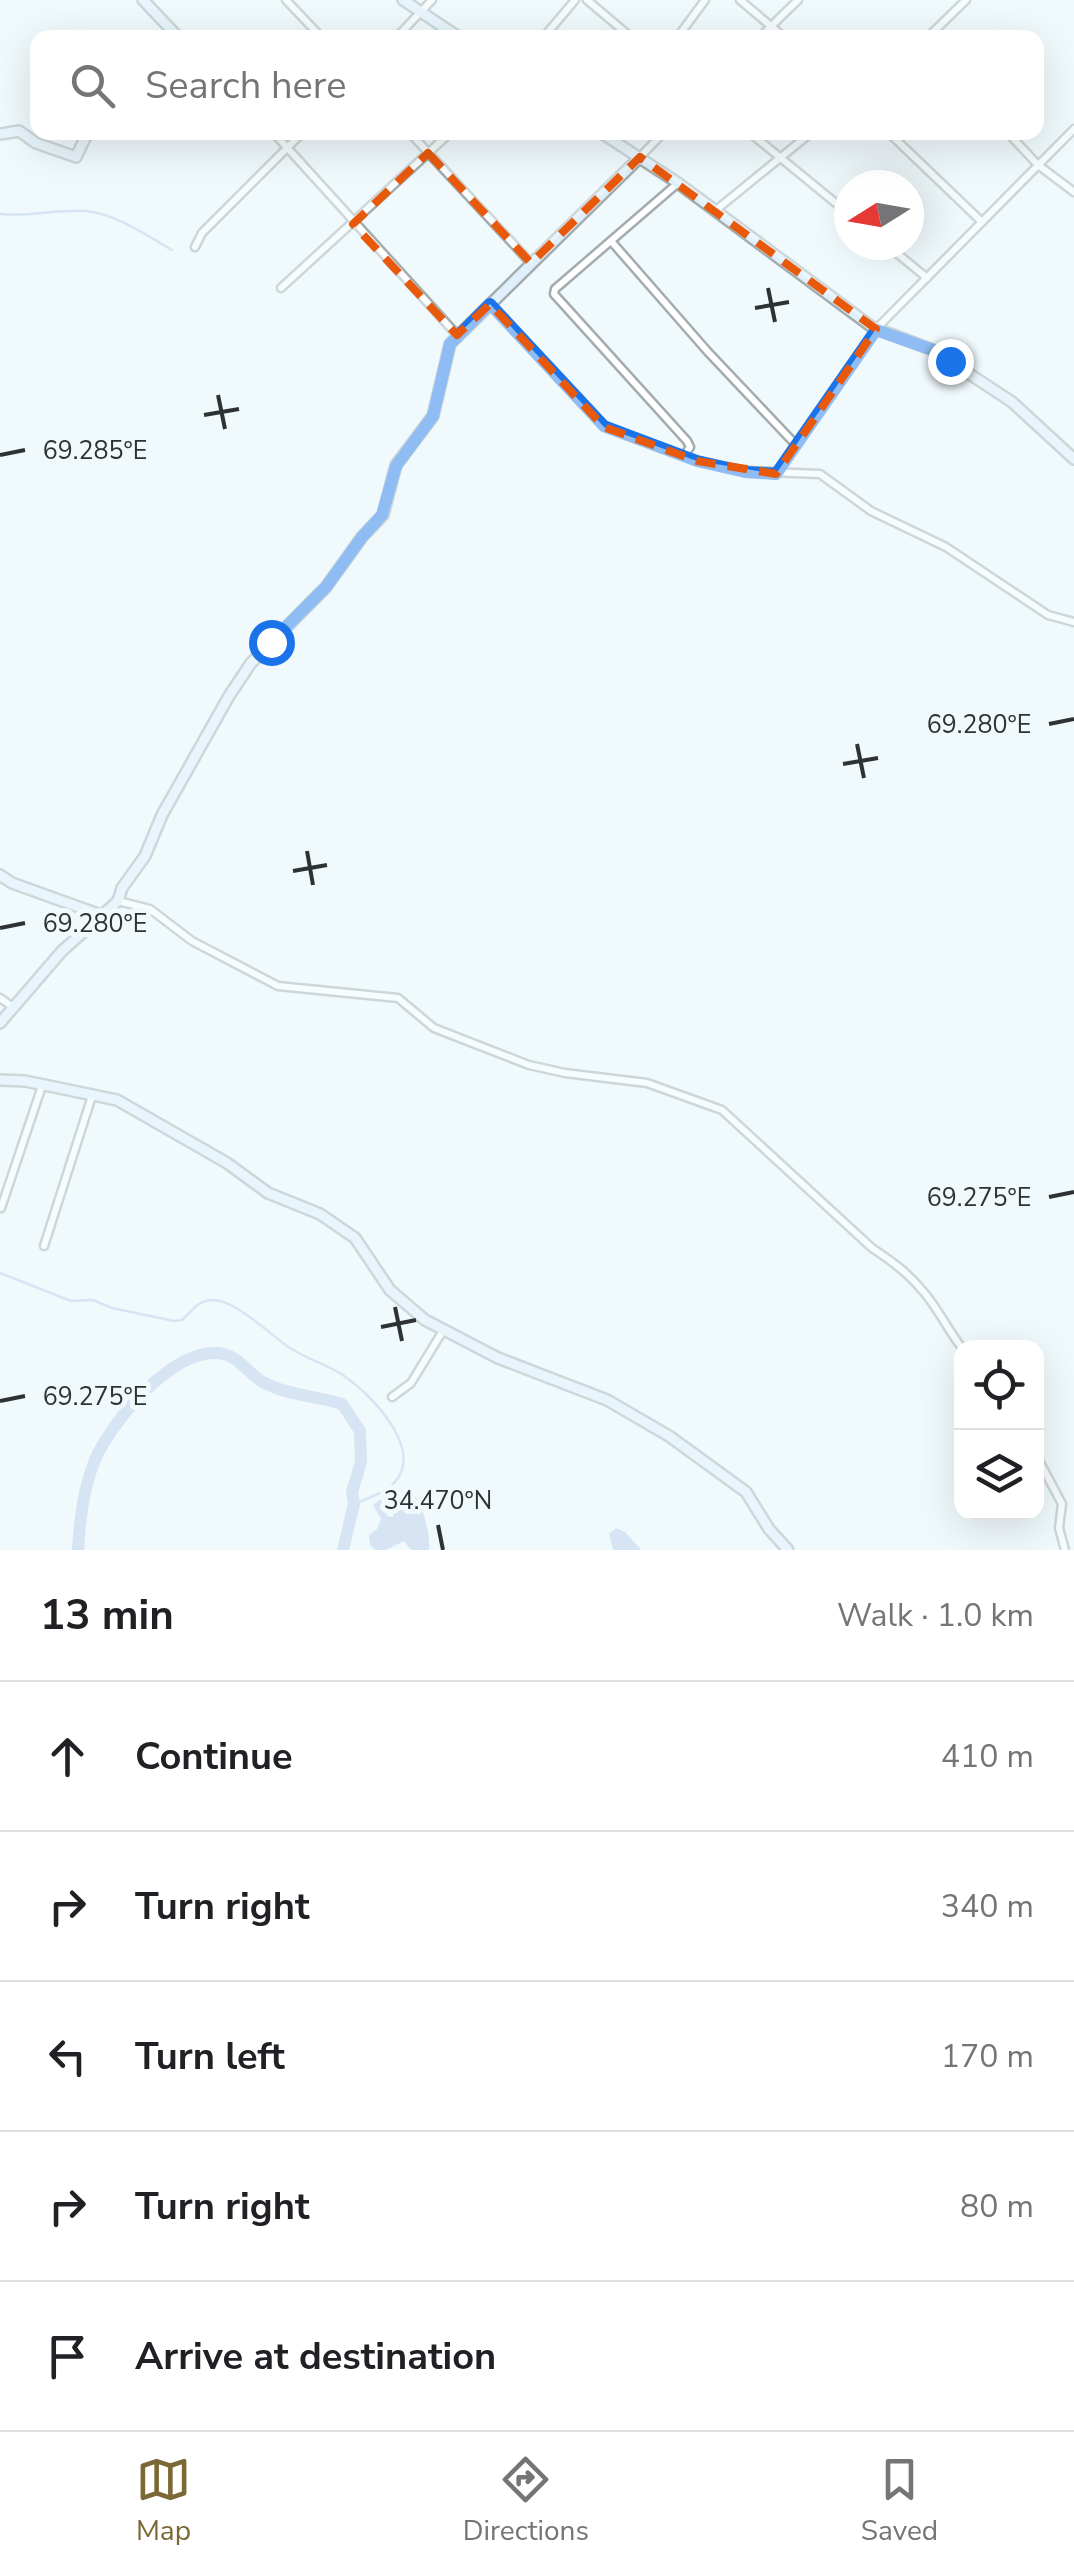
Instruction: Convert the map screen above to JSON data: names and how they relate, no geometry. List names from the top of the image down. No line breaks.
{"north":"left","page":{"search":"Search here","heading":["13 min","Walk · 1.0 km"],"list":[["Continue","410 m"],["Turn right","340 m"],["Turn left","170 m"],["Turn right","80 m"],"Arrive at destination"],"nav":["Map","Directions","Saved"]},"coordinates":["69.285°E","69.280°E","69.275°E","34.470°N"]}
